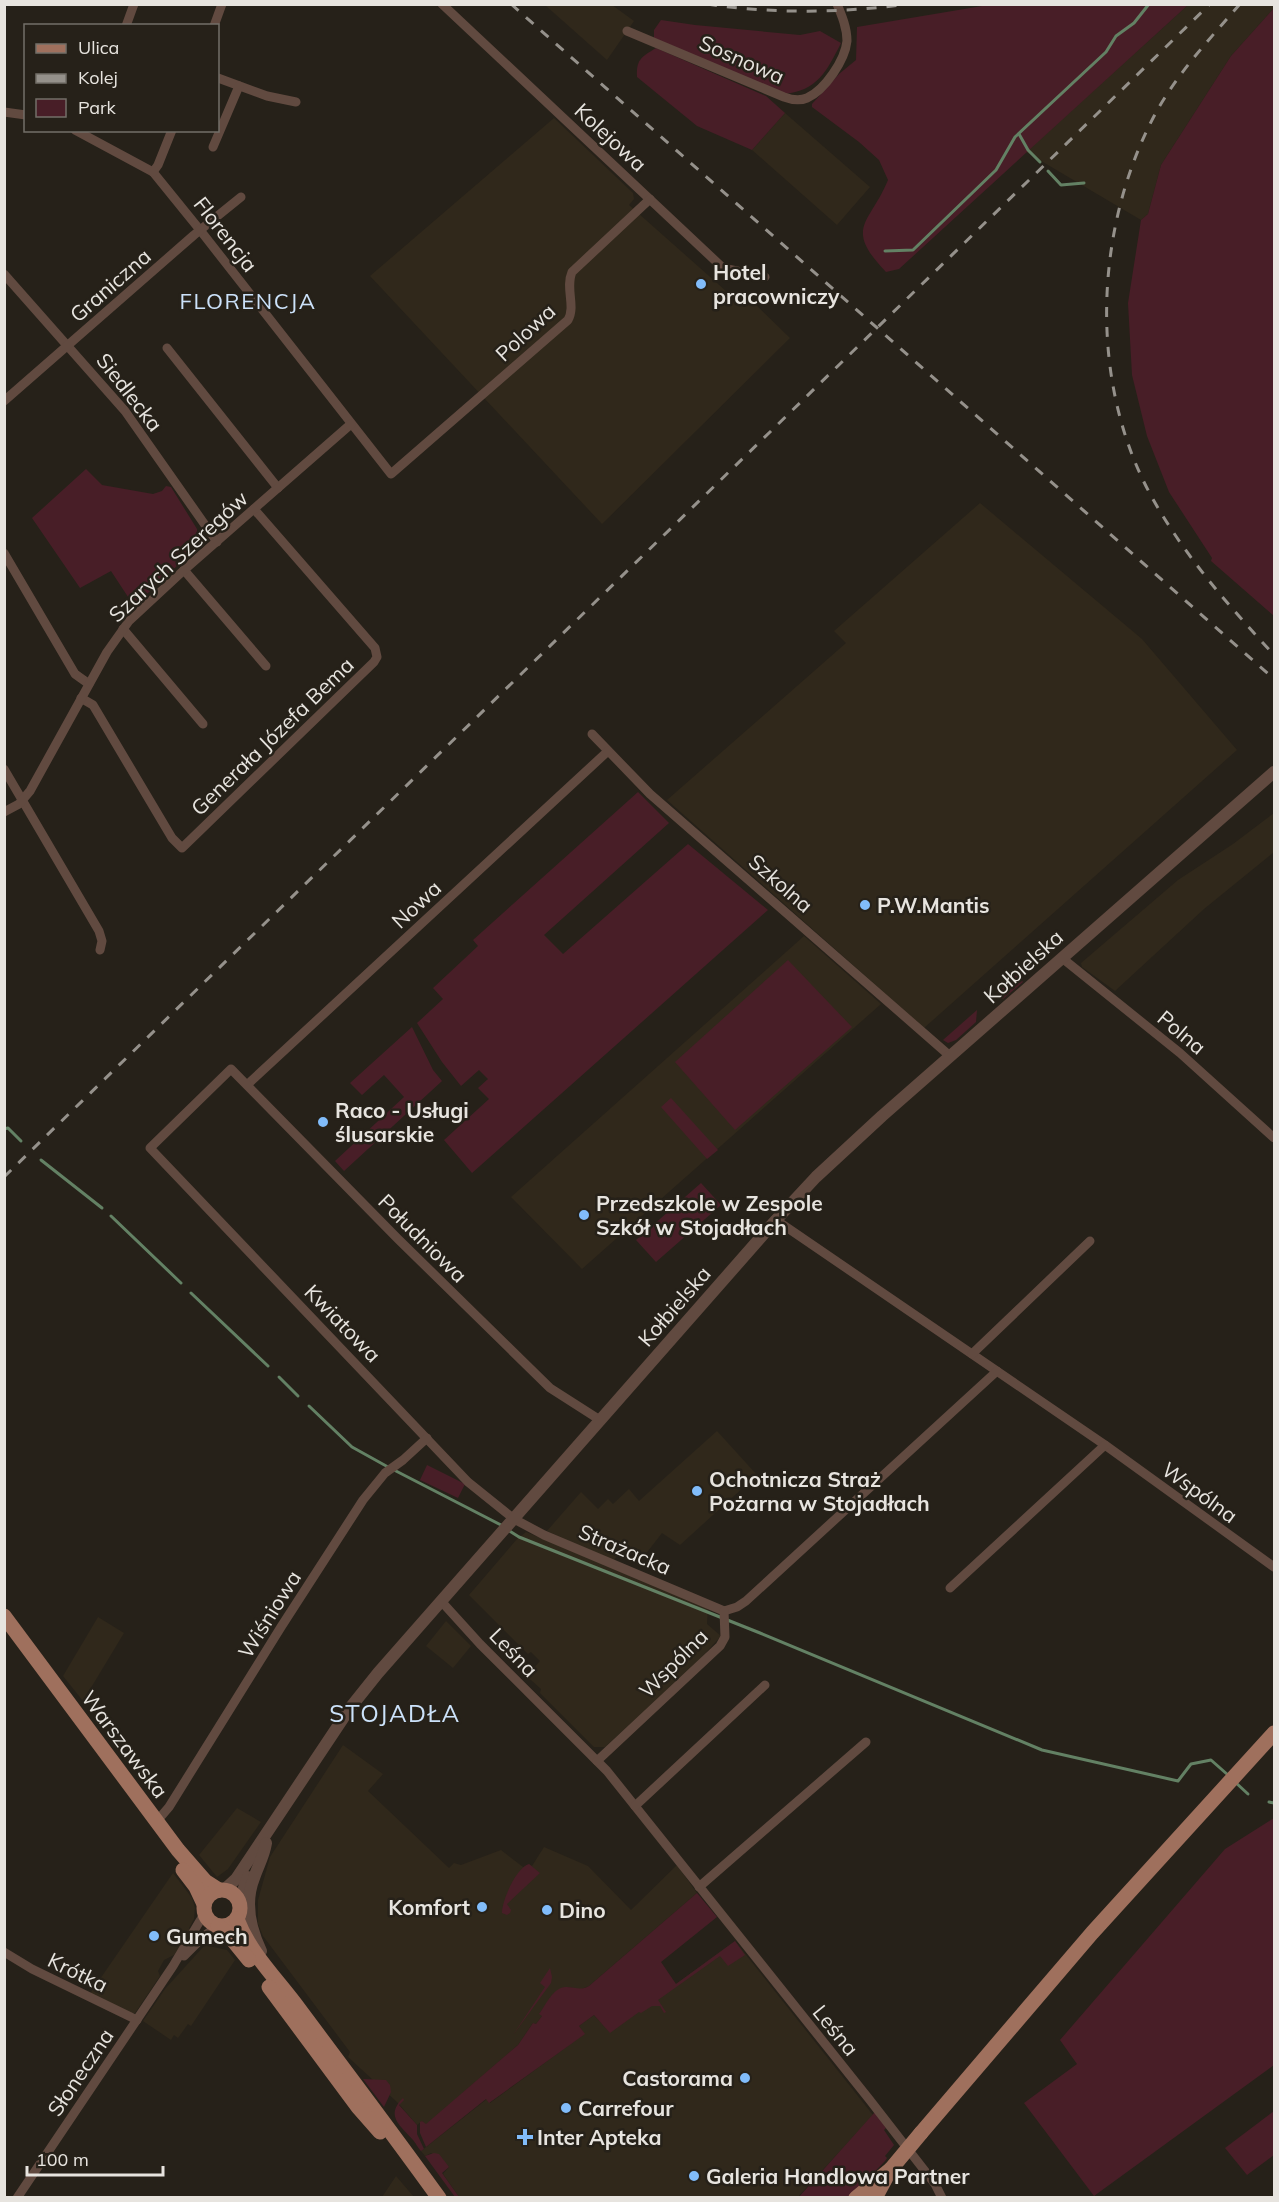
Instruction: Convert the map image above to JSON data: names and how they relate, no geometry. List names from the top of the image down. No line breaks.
{"streets":{"main road":["Warszawska"],"street":["Sosnowa","Kolejowa","Florencja","Graniczna","Polowa","Siedlecka","Szarych Szeregów","Generała Józefa Bema","Szkolna","Nowa","Kołbielska","Polna","Południowa","Kwiatowa","Wspólna","Strażacka","Wiśniowa","Leśna","Krótka","Słoneczna"]},"crossings":[["Kolejowa","Polowa"],["Florencja","Graniczna"],["Florencja","Polowa"],["Florencja","Szarych Szeregów"],["Graniczna","Siedlecka"],["Siedlecka","Szarych Szeregów"],["Szarych Szeregów","Generała Józefa Bema"],["Szkolna","Nowa"],["Szkolna","Kołbielska"],["Nowa","Południowa"],["Kołbielska","Polna"],["Kołbielska","Południowa"],["Kołbielska","Kwiatowa"],["Kołbielska","Wspólna"],["Kołbielska","Strażacka"],["Kołbielska","Leśna"],["Kołbielska","Warszawska"],["Kołbielska","Słoneczna"],["Południowa","Kwiatowa"],["Kwiatowa","Strażacka"],["Kwiatowa","Wiśniowa"],["Wspólna","Strażacka"],["Wspólna","Leśna"],["Wiśniowa","Warszawska"],["Warszawska","Słoneczna"],["Krótka","Słoneczna"]],"districts":["FLORENCJA","STOJADŁA"],"places":{"other":["Hotel pracowniczy","P.W.Mantis","Raco - Usługi ślusarskie","Przedszkole w Zespole Szkół w Stojadłach","Ochotnicza Straż Pożarna w Stojadłach","Komfort","Dino","Gumech","Castorama","Carrefour","Galeria Handlowa Partner"],"health":["Inter Apteka"]},"legend":["Ulica","Kolej","Park"],"scale_bar":"100 m"}
